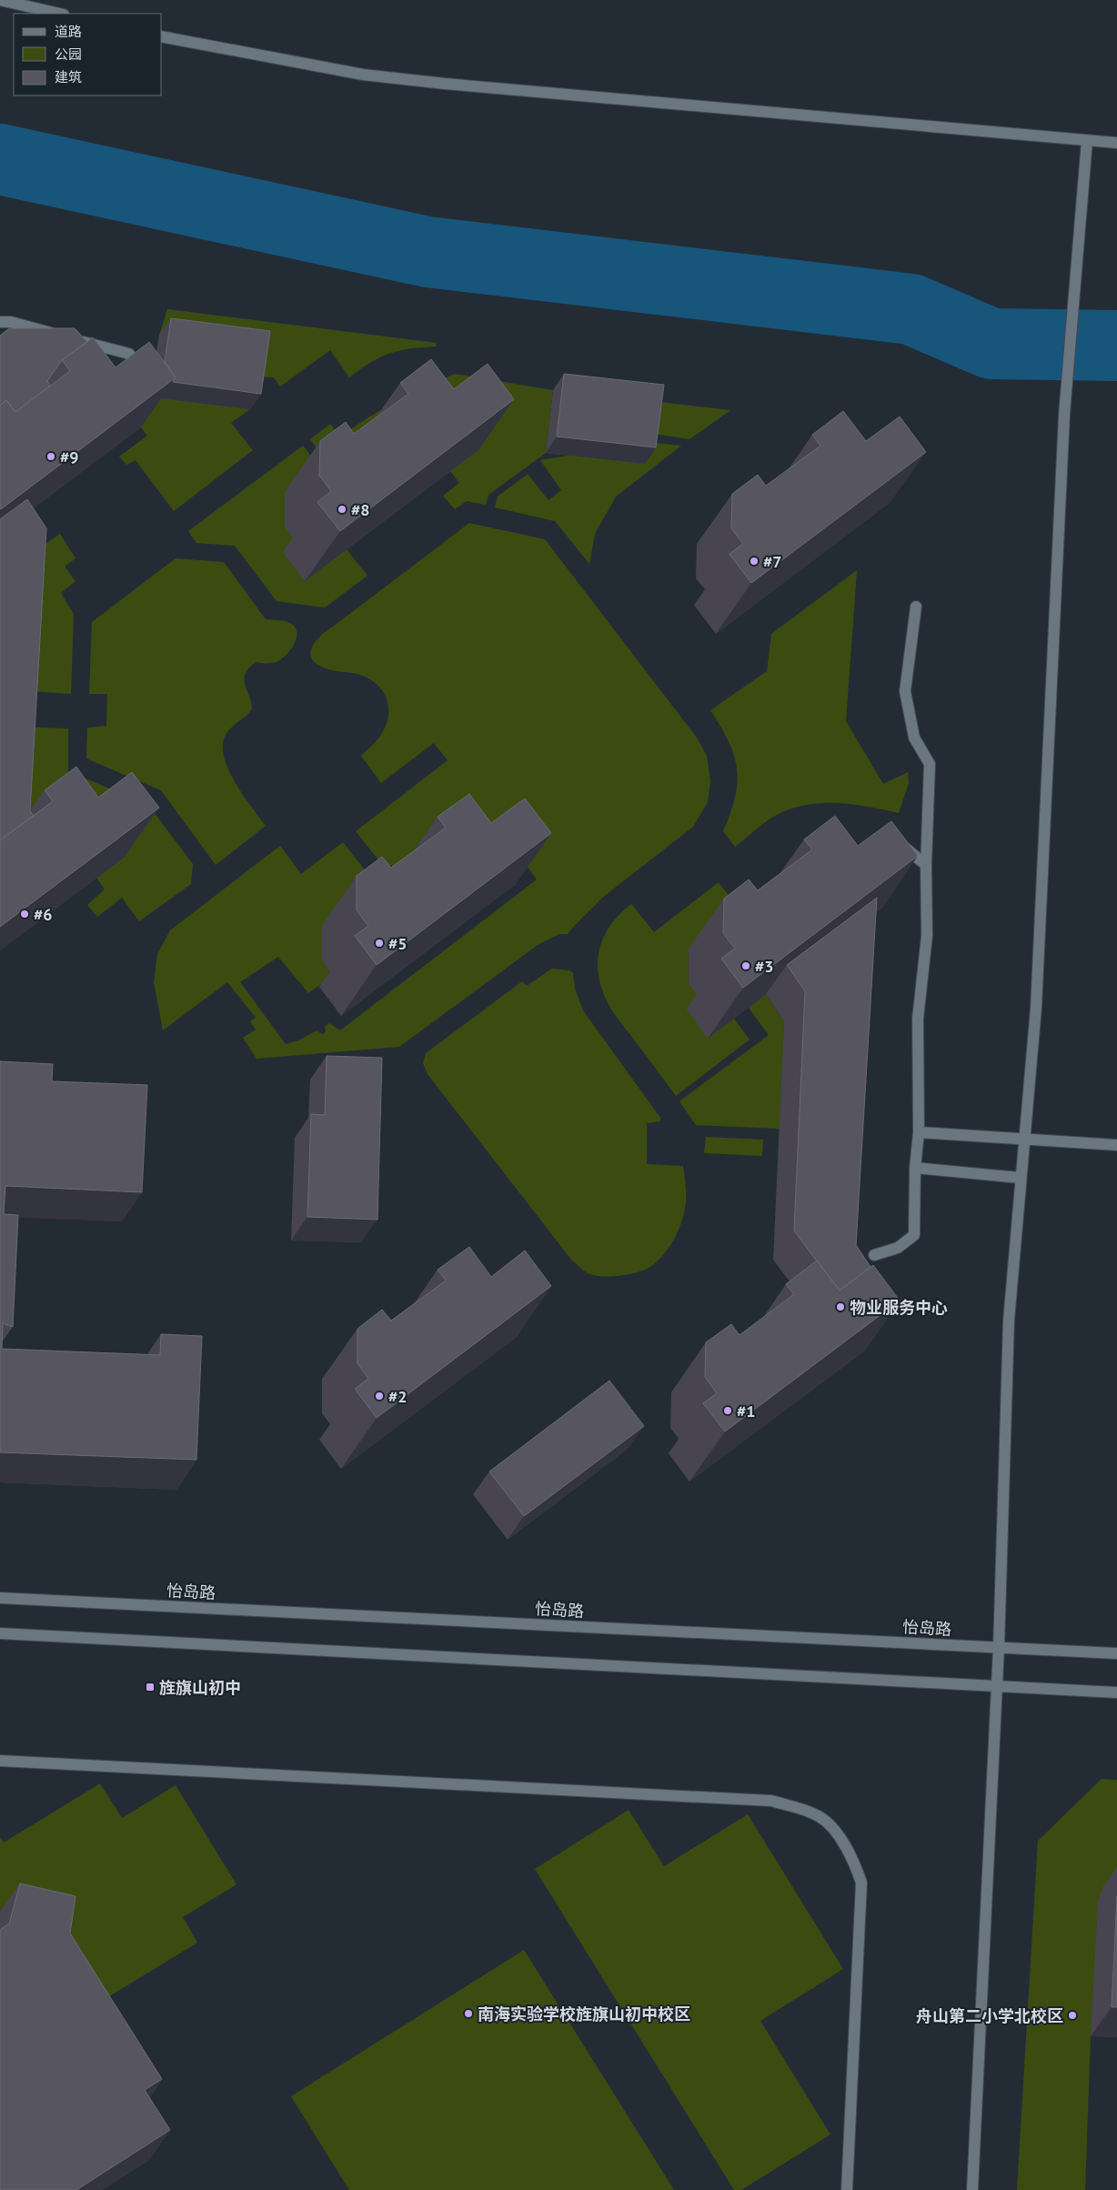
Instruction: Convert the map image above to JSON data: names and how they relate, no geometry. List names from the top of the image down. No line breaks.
{"streets":{"street":["怡岛路"]},"places":{"other":["#9","#8","#7","#6","#5","#3","物业服务中心","#2","#1","南海实验学校旌旗山初中校区","舟山第二小学北校区"],"transit":["旌旗山初中"]},"legend":["道路","公园","建筑"]}
